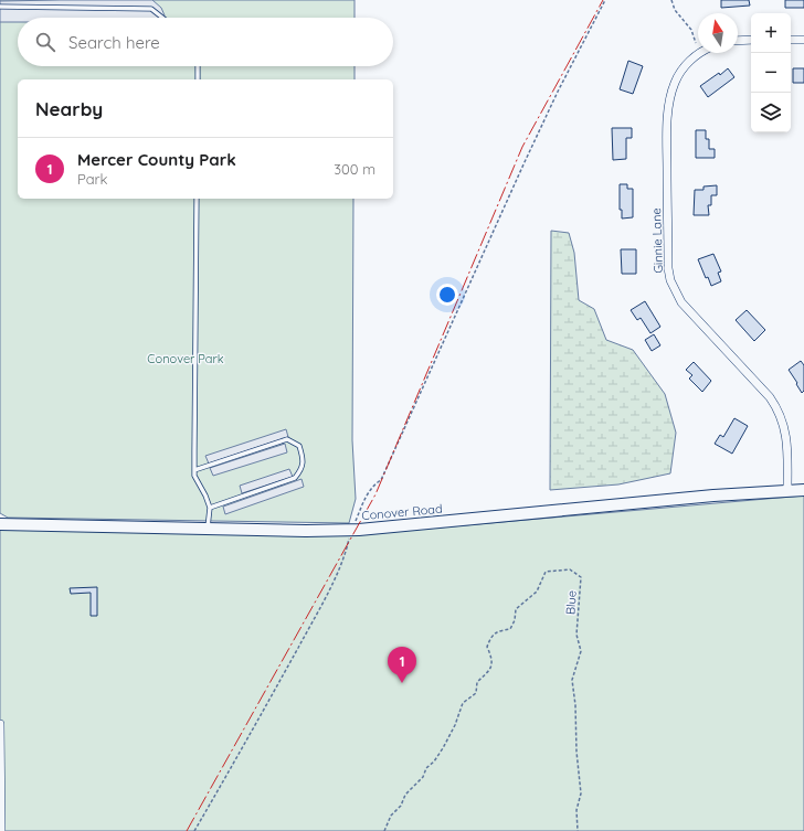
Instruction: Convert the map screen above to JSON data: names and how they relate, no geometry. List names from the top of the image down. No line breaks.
{"streets":{"street":["Ginnie Lane","Conover Road"],"path":["Blue"]},"crossings":[["Ginnie Lane","Conover Road"]],"parks":["Conover Park"],"north":"top","page":{"map_buttons":["+","−"],"search":"Search here","heading":"Nearby","list":[{"mark":"1","name":"Mercer County Park","note":"Park","value":"300 m"}],"pins":"1"}}
